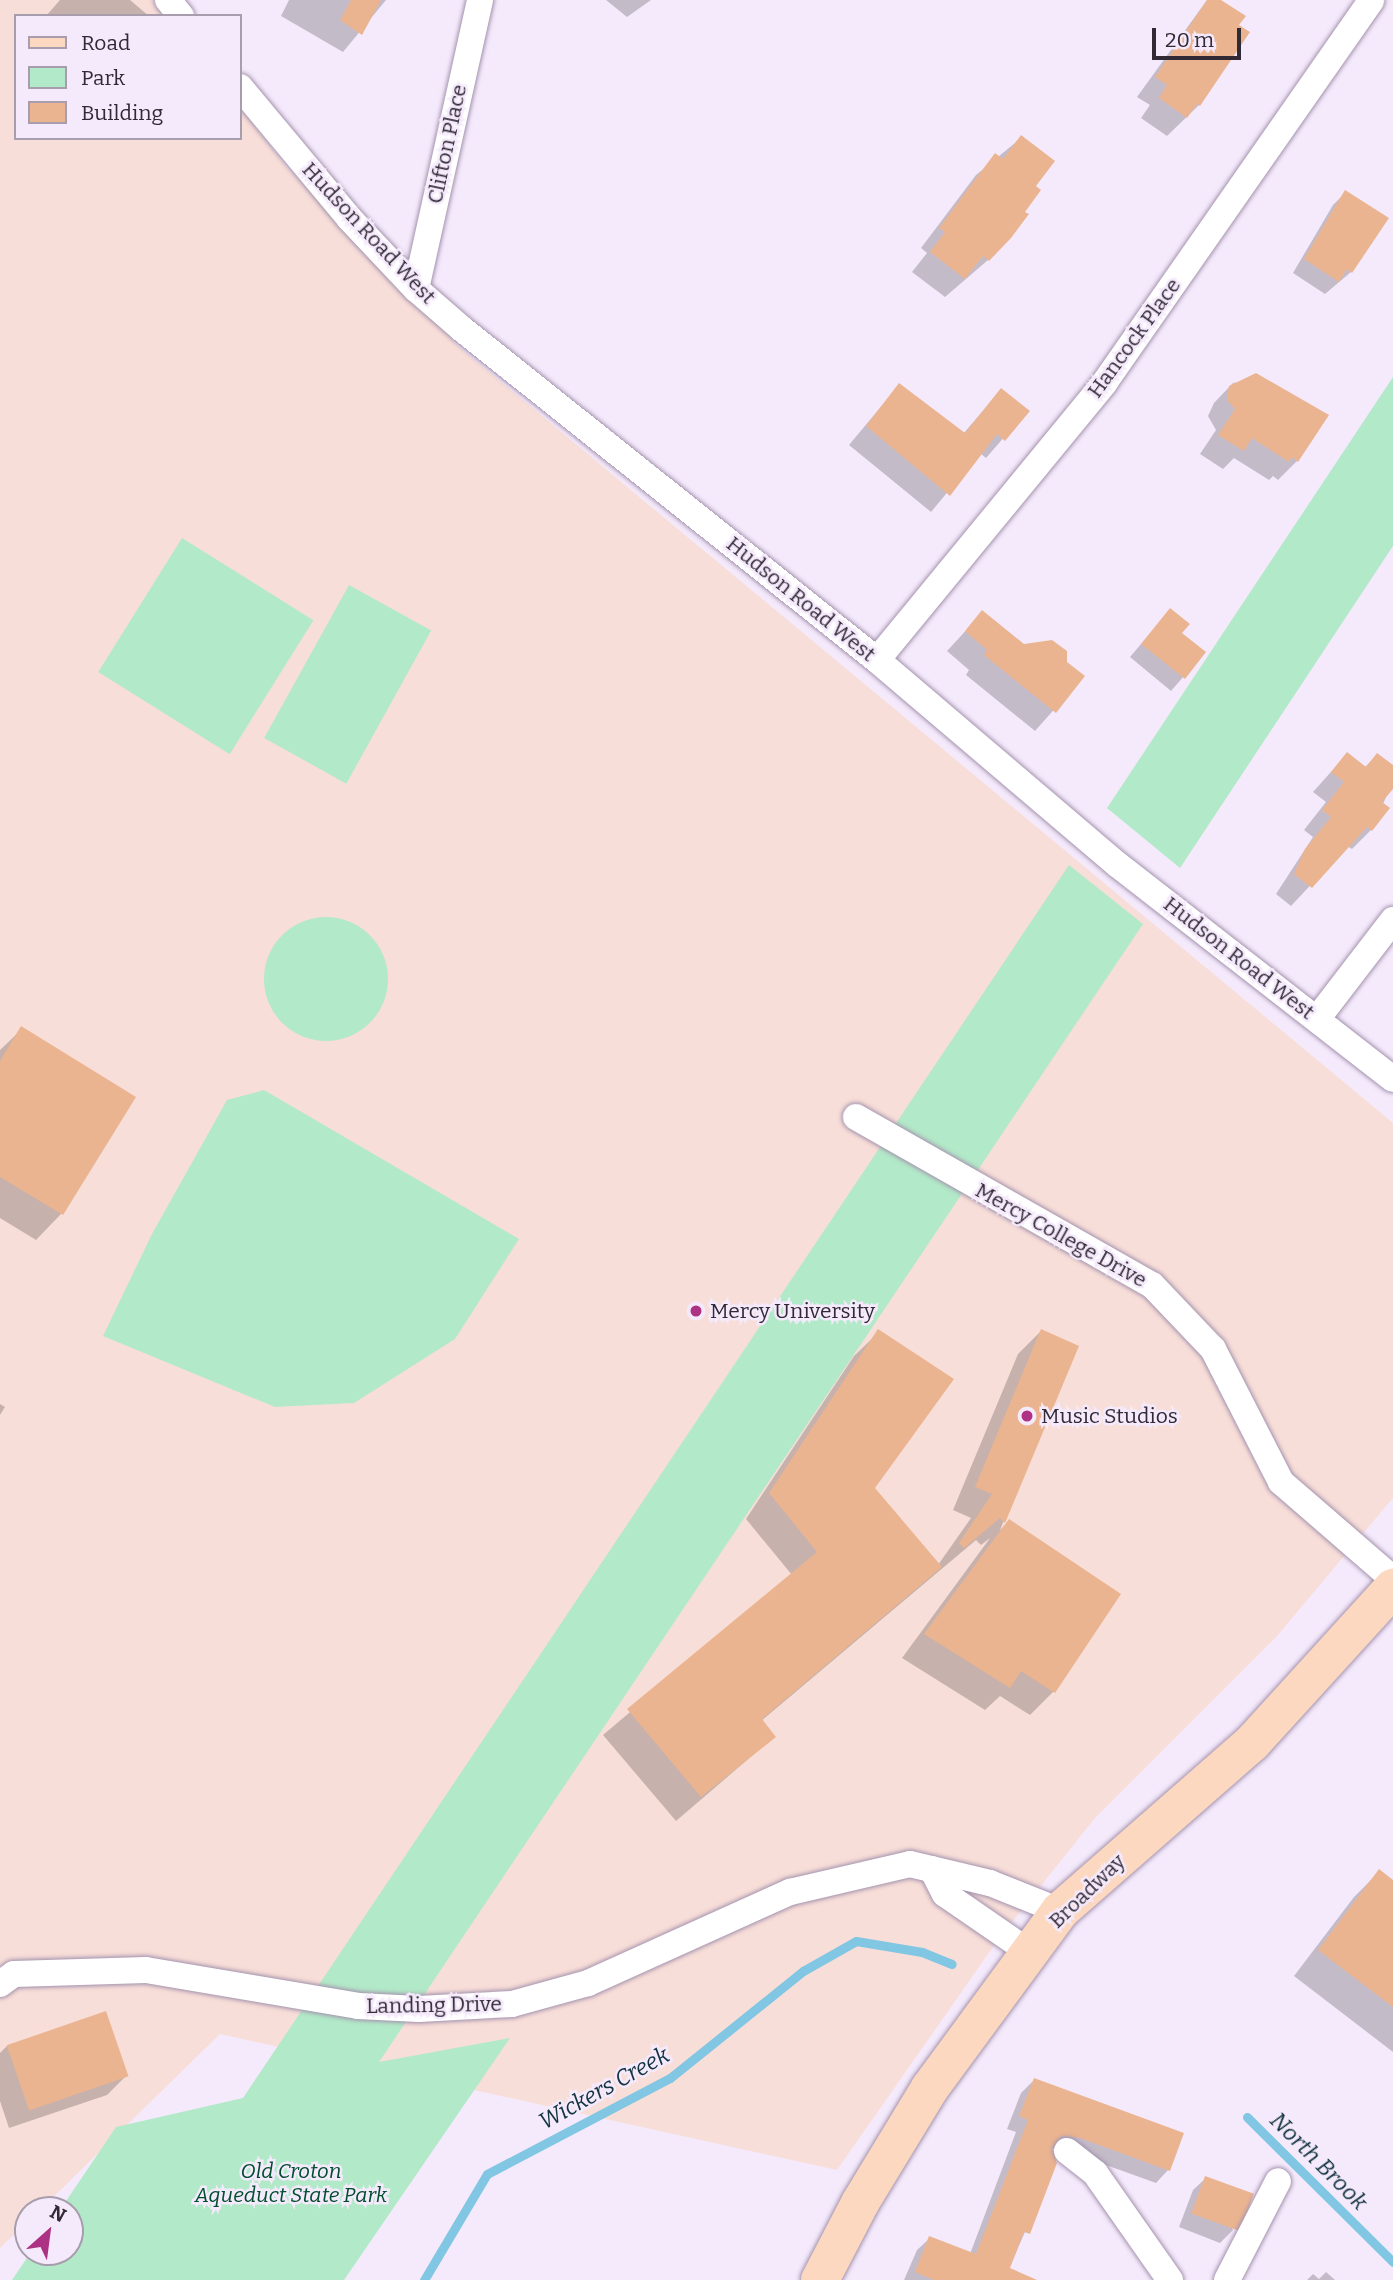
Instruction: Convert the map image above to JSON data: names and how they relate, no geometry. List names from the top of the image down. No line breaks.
{"streets":{"main road":["Broadway"],"street":["Clifton Place","Hudson Road West","Hancock Place","Mercy College Drive","Landing Drive"]},"crossings":[["Clifton Place","Hudson Road West"],["Hudson Road West","Hancock Place"],["Broadway","Landing Drive"]],"water":["Wickers Creek","North Brook"],"parks":["Old Croton Aqueduct State Park"],"places":["Mercy University","Music Studios"],"legend":["Road","Park","Building"],"scale_bar":"20 m","north":"top right"}
